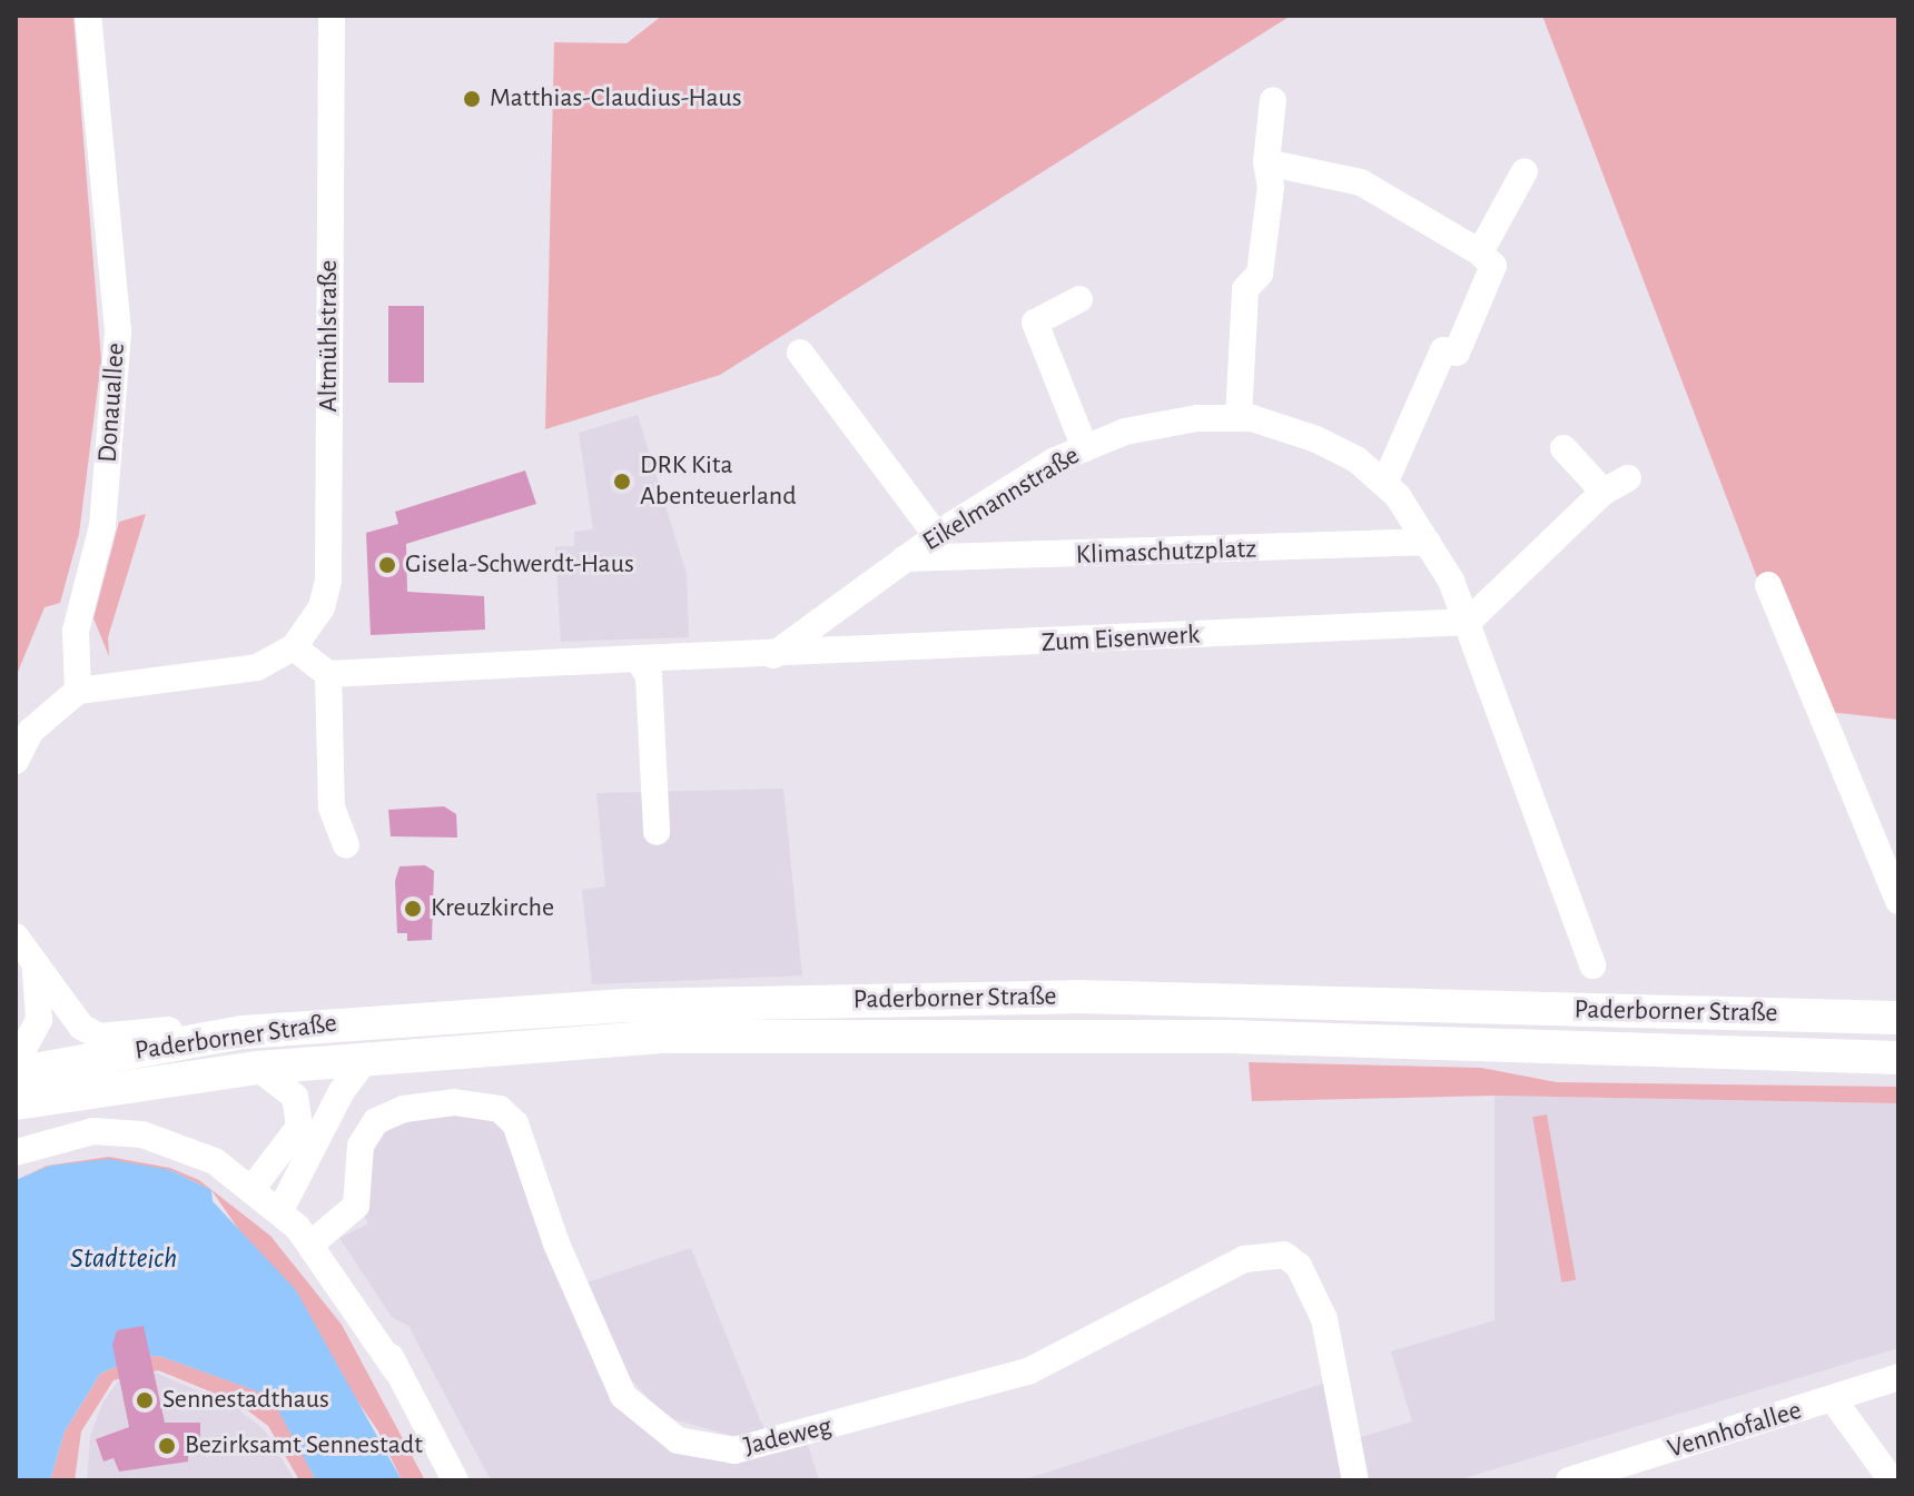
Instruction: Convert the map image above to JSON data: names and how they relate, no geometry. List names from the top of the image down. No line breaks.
{"streets":{"main road":["Paderborner Straße"],"street":["Altmühlstraße","Donauallee","Eikelmannstraße","Klimaschutzplatz","Zum Eisenwerk","Vennhofallee","Jadeweg"]},"crossings":[["Eikelmannstraße","Klimaschutzplatz"],["Eikelmannstraße","Zum Eisenwerk"]],"water":["Stadtteich"],"places":["Matthias-Claudius-Haus","DRK Kita Abenteuerland","Gisela-Schwerdt-Haus","Kreuzkirche","Sennestadthaus","Bezirksamt Sennestadt"]}
